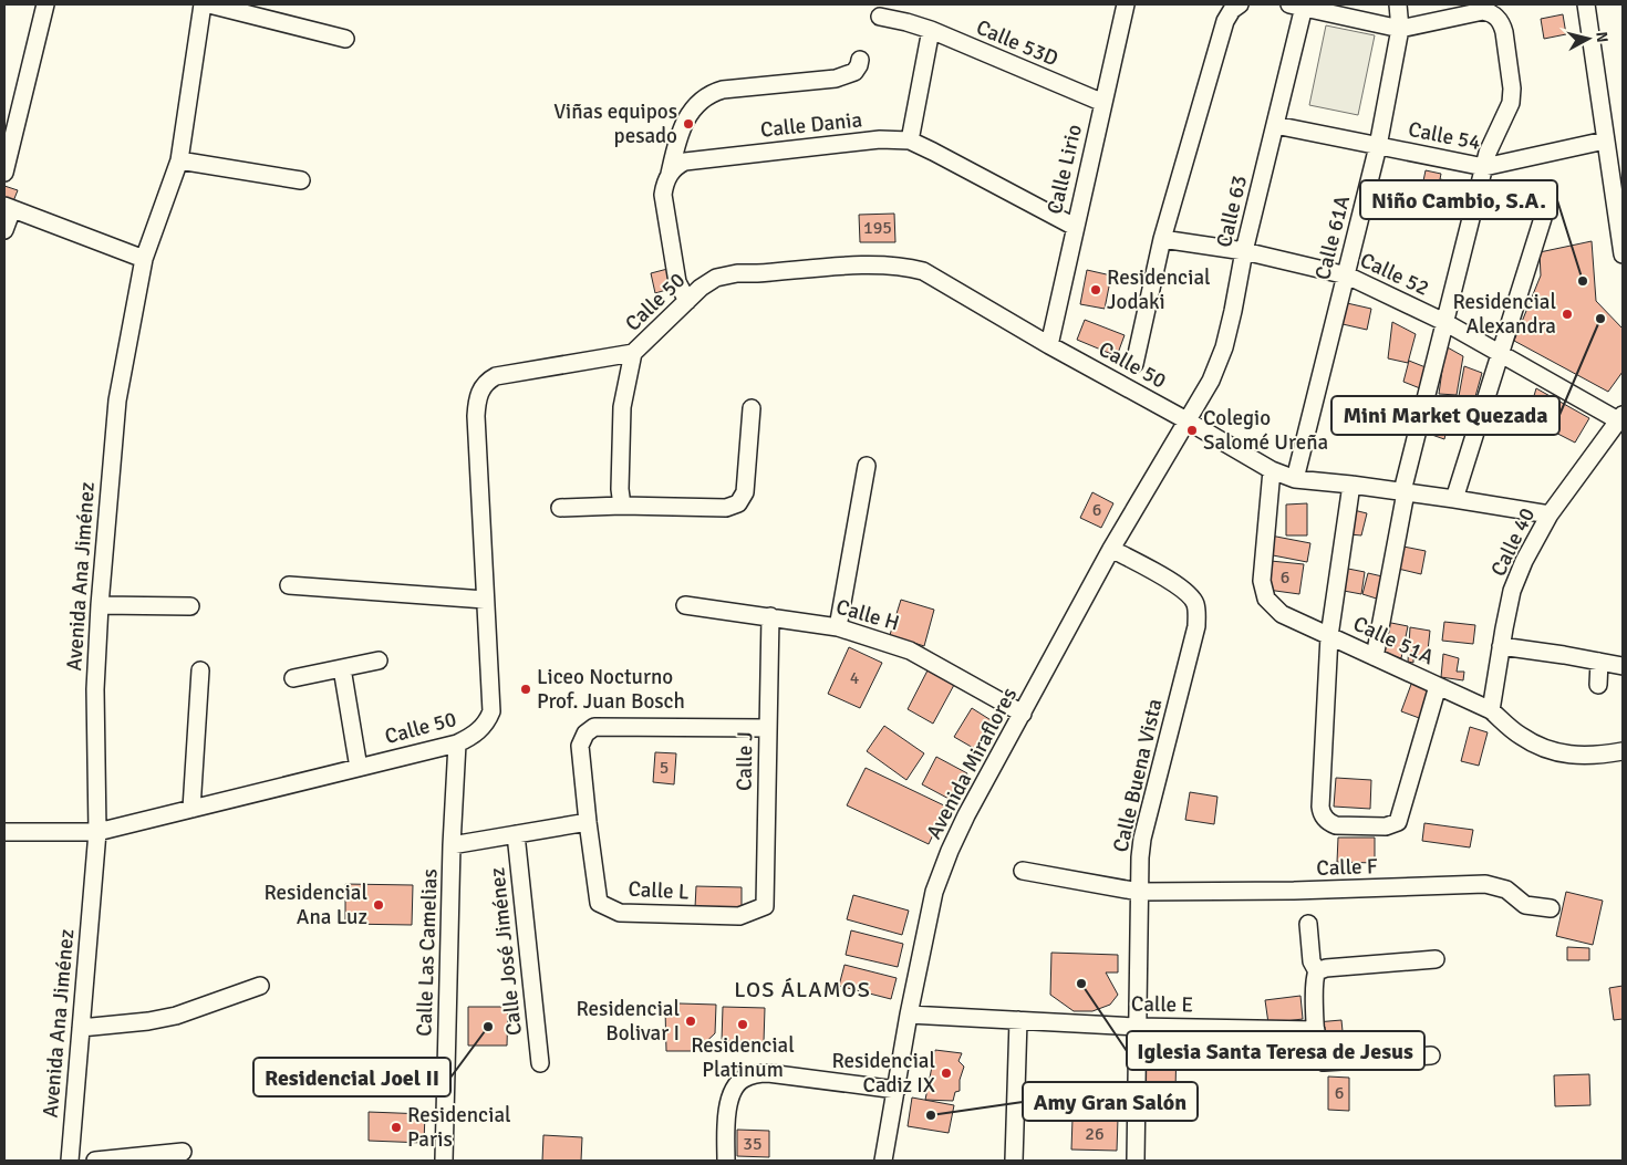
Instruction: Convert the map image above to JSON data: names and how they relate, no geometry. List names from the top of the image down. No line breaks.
{"streets":{"street":["Calle 53D","Calle Dania","Calle 54","Calle Lirio","Calle 63","Calle 61A","Calle 52","Calle 50","Calle 40","Avenida Ana Jiménez","Calle H","Calle 51A","Calle J","Avenida Miraflores","Calle Buena Vista","Calle F","Calle L","Calle José Jiménez","Calle Las Camelias","Calle E"]},"crossings":[["Calle 53D","Calle Lirio"],["Calle Dania","Calle Lirio"],["Calle 54","Calle 63"],["Calle 54","Calle 61A"],["Calle Lirio","Calle 50"],["Calle 63","Calle 52"],["Calle 63","Calle 50"],["Calle 63","Avenida Miraflores"],["Calle 61A","Calle 52"],["Calle 61A","Calle 50"],["Calle 52","Calle 40"],["Calle 50","Calle 40"],["Calle 50","Avenida Ana Jiménez"],["Calle 50","Calle 51A"],["Calle 50","Avenida Miraflores"],["Calle 50","Calle Las Camelias"],["Calle 40","Calle 51A"],["Calle H","Calle J"],["Calle H","Avenida Miraflores"],["Calle J","Calle L"],["Avenida Miraflores","Calle Buena Vista"],["Avenida Miraflores","Calle E"],["Calle Buena Vista","Calle F"],["Calle Buena Vista","Calle E"]],"districts":["LOS ÁLAMOS"],"places":["Viñas equipos pesado","Niño Cambio, S.A.","Residencial Jodaki","Residencial Alexandra","Mini Market Quezada","Colegio Salomé Ureña","Liceo Nocturno Prof. Juan Bosch","Residencial Ana Luz","Iglesia Santa Teresa de Jesus","Residencial Bolivar I","Residencial Platinum","Residencial Joel II","Residencial Cadiz IX","Amy Gran Salón","Residencial Paris"],"house_numbers":["195","6","6","4","5","6","26","35"],"north":"right"}
